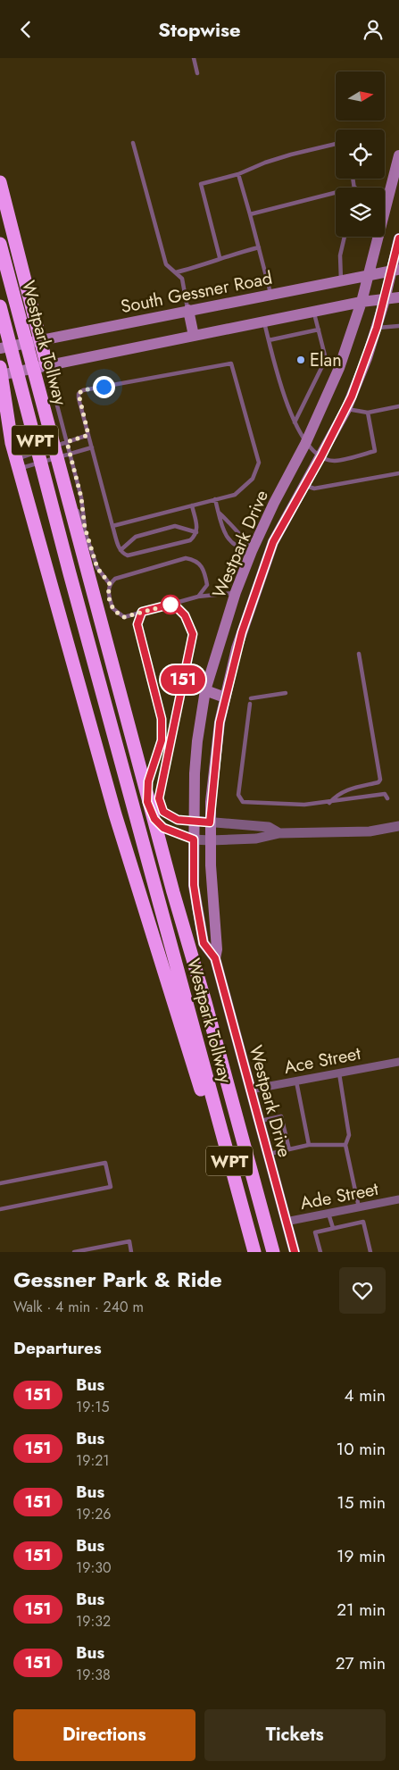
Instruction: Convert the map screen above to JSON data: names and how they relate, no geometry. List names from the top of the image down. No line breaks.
{"streets":{"highway":["Westpark Tollway","WPT"],"main road":["South Gessner Road","Westpark Drive"],"street":["Ace Street","Ade Street"]},"crossings":[["South Gessner Road","Westpark Drive"],["Westpark Drive","Ace Street"],["Westpark Drive","Ade Street"]],"places":["Elan"],"lines":["bus line 151"],"north":"right","page":{"header":"Stopwise","on_map":"151","heading":[["Gessner Park & Ride","Walk · 4 min · 240 m"],"Departures"],"list":[{"mark":"151","name":"Bus","note":"19:15","value":"4 min"},{"mark":"151","name":"Bus","note":"19:21","value":"10 min"},{"mark":"151","name":"Bus","note":"19:26","value":"15 min"},{"mark":"151","name":"Bus","note":"19:30","value":"19 min"},{"mark":"151","name":"Bus","note":"19:32","value":"21 min"},{"mark":"151","name":"Bus","note":"19:38","value":"27 min"}],"buttons":["Directions","Tickets"]}}
